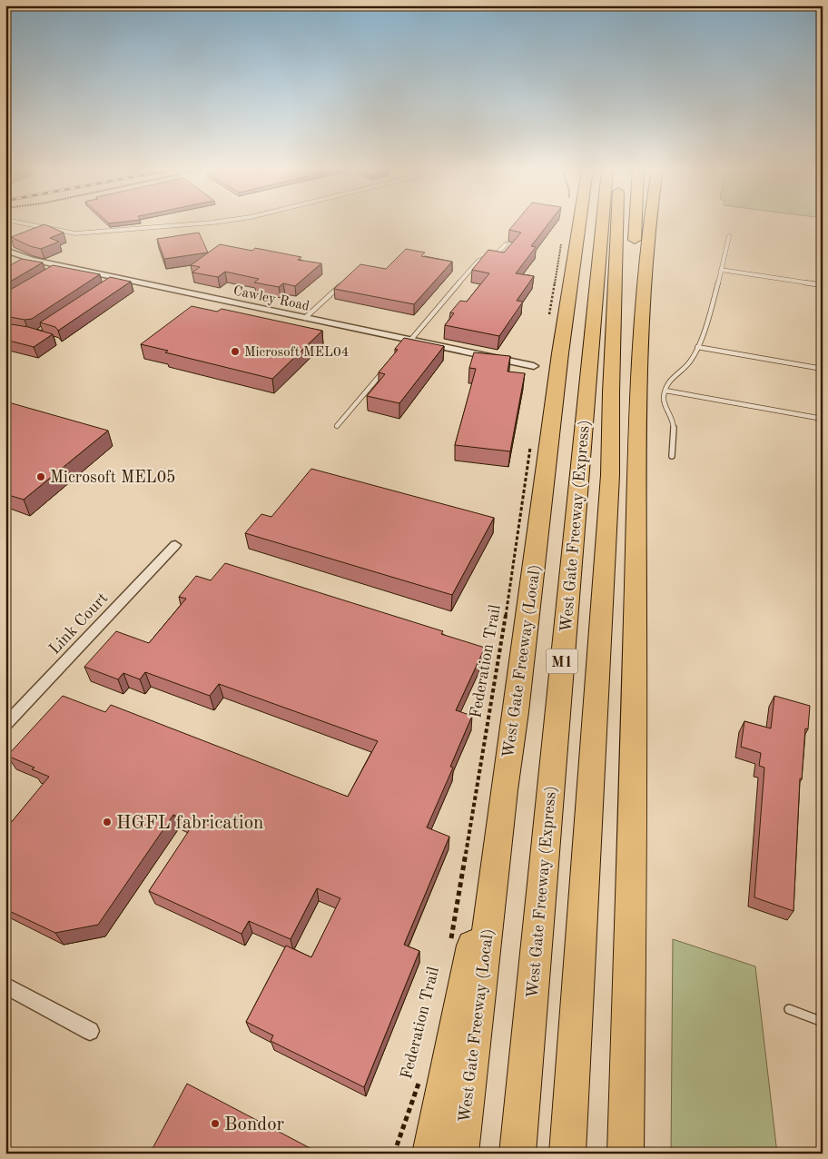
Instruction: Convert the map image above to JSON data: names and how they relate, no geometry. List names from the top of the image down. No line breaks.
{"streets":{"highway":["West Gate Freeway (Express)","West Gate Freeway (Local)","M1"],"street":["Cawley Road","Link Court"],"path":["Federation Trail"]},"places":["Microsoft MEL04","Microsoft MEL05","HGFL fabrication","Bondor"]}
